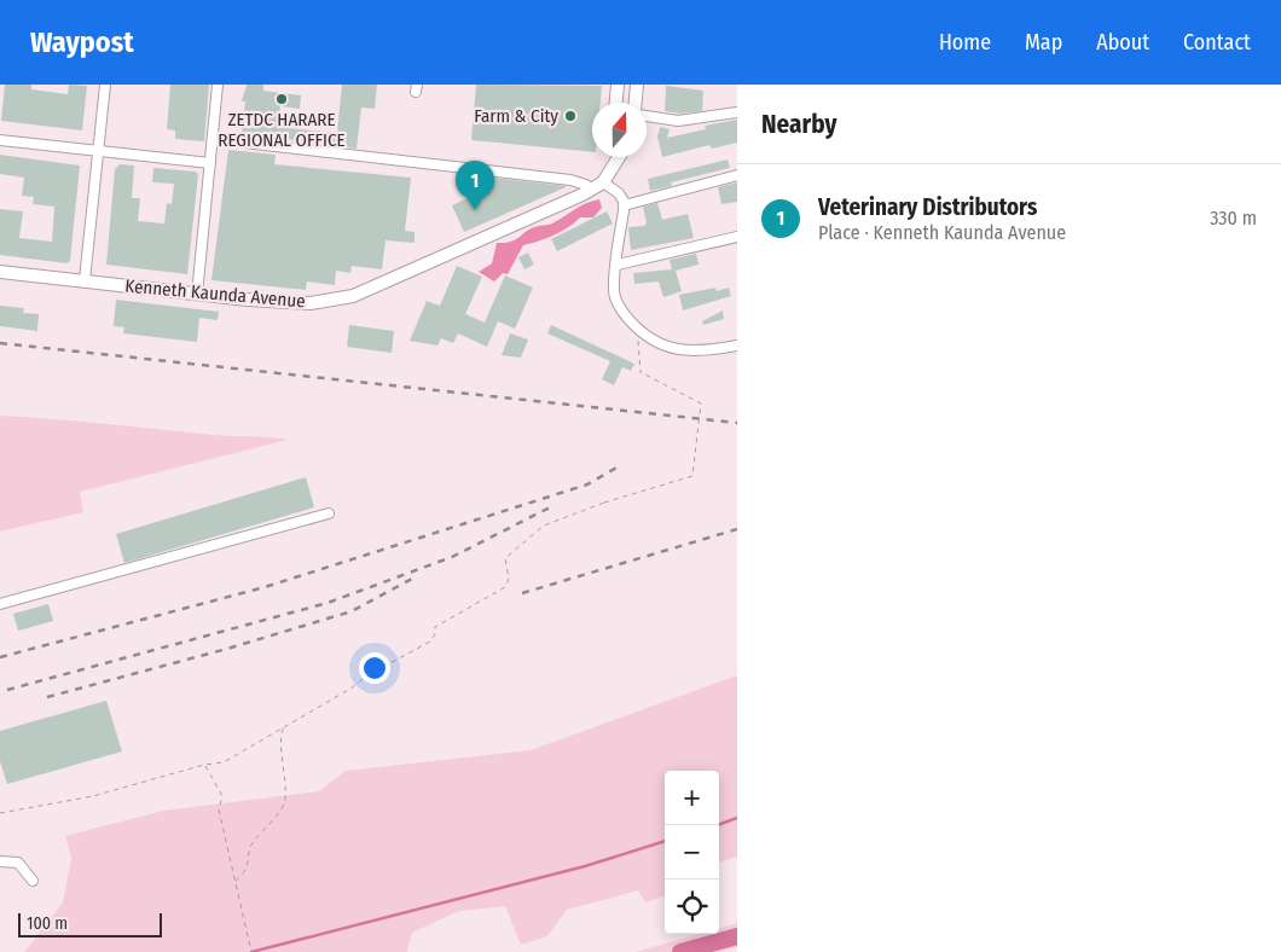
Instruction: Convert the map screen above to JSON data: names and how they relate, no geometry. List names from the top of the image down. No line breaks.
{"streets":{"main road":["Kenneth Kaunda Avenue"]},"places":["ZETDC HARARE REGIONAL OFFICE","Farm & City"],"scale_bar":"100 m","north":"top","page":{"header":"Waypost","nav":["Home","Map","About","Contact"],"heading":"Nearby","pins":"1","list":[{"mark":"1","name":"Veterinary Distributors","note":"Place · Kenneth Kaunda Avenue","value":"330 m"}],"map_buttons":["+","−"],"scale":"100 m"}}
